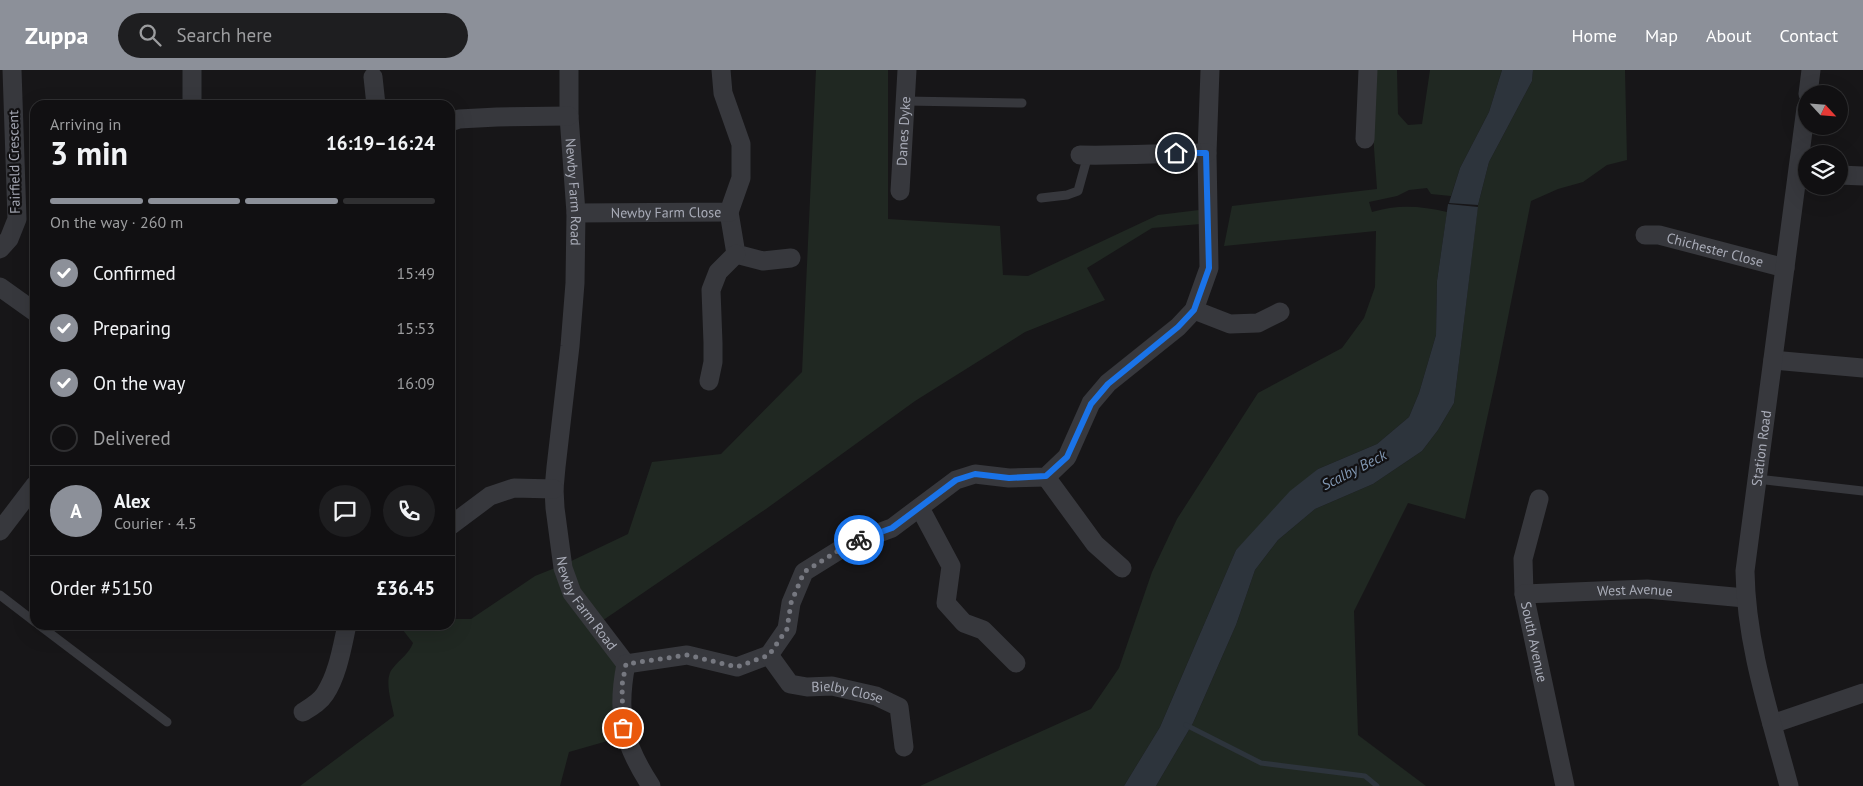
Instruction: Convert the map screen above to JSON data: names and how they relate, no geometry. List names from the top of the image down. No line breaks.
{"streets":{"street":["Danes Dyke","Fairfield Crescent","Newby Farm Road","Newby Farm Close","Chichester Close","Station Road","West Avenue","South Avenue","Bielby Close"]},"crossings":[["Newby Farm Road","Newby Farm Close"],["Newby Farm Road","Bielby Close"],["Chichester Close","Station Road"],["Station Road","West Avenue"],["West Avenue","South Avenue"]],"water":["Scalby Beck"],"north":"bottom right","page":{"header":"Zuppa","search":"Search here","nav":["Home","Map","About","Contact"],"heading":["3 min","Arriving in","16:19–16:24"],"panel":["Alex","Courier · 4.5","Order #5150","£36.45"],"bar":"On the way · 260 m","list":[["Confirmed","15:49"],["Preparing","15:53"],["On the way","16:09"],"Delivered"],"round":"A"}}
